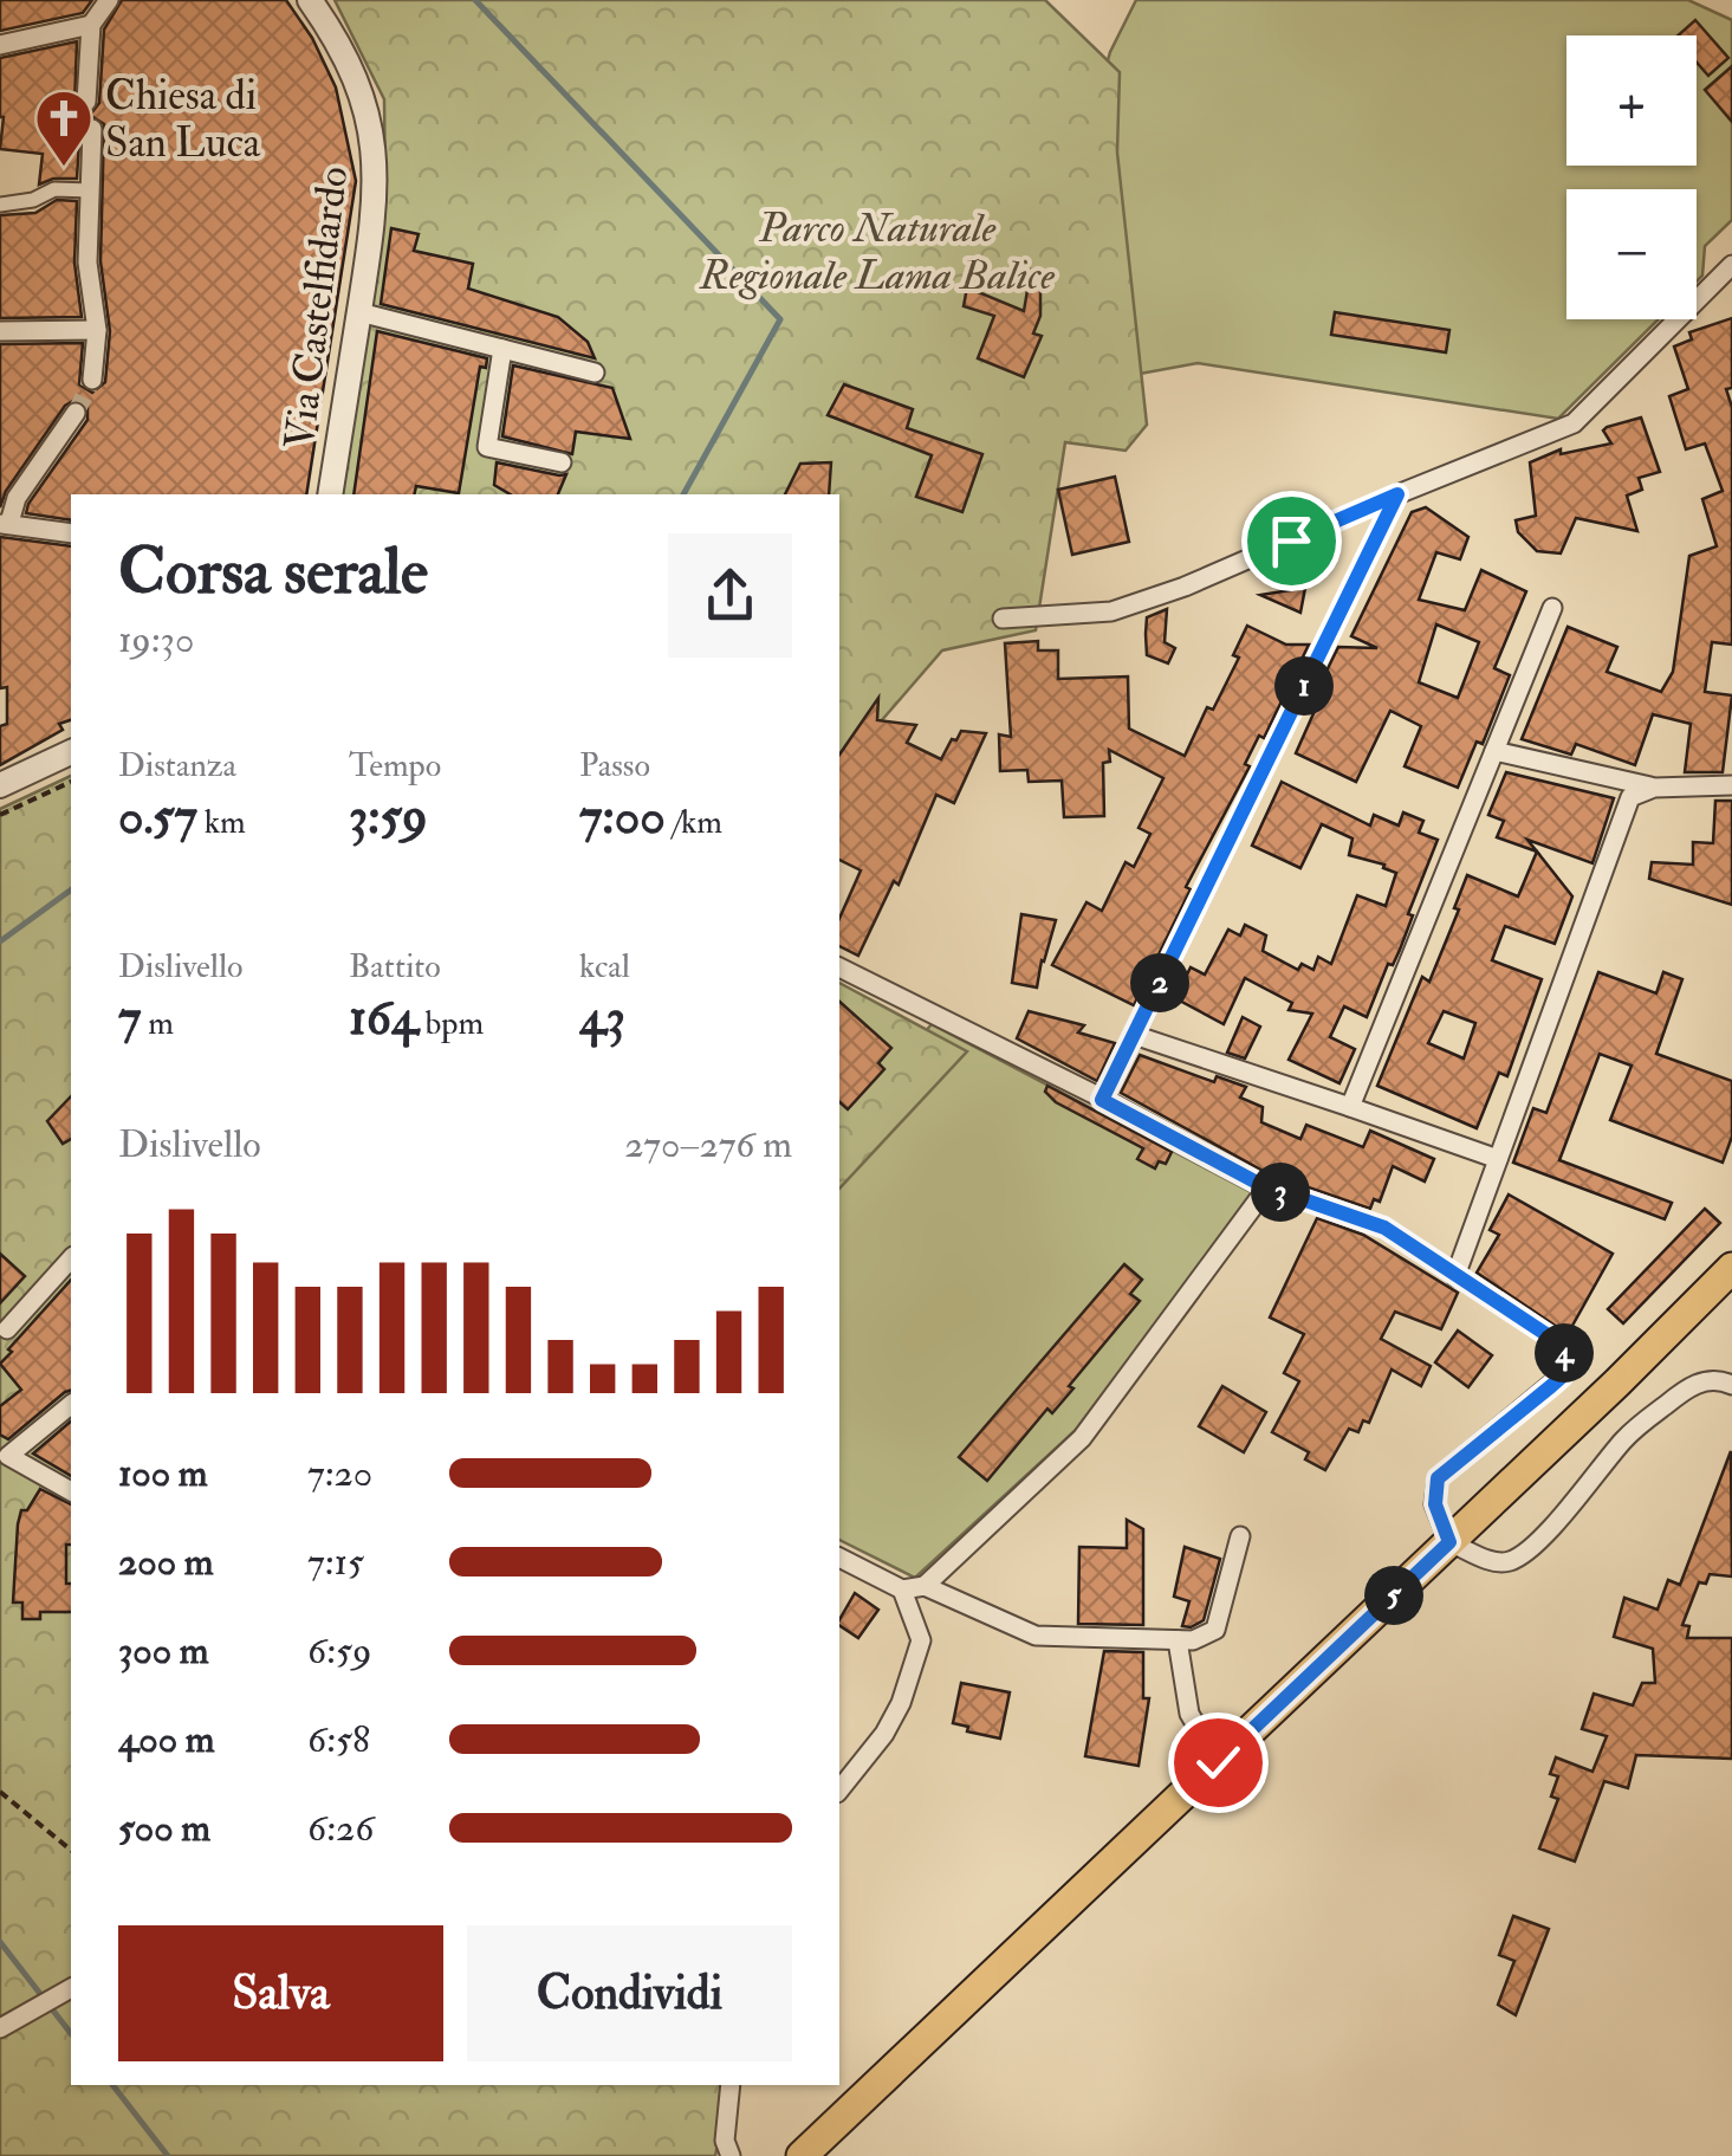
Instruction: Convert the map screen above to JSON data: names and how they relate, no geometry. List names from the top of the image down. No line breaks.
{"streets":{"street":["Via Castelfidardo"]},"parks":["Parco Naturale Regionale Lama Balice"],"places":{"church":["Chiesa di San Luca"]},"page":{"map_buttons":["+","−"],"heading":["Corsa serale","19:30"],"pins":["1","2","3","4","5"],"stats":[["Distanza","0.57 km"],["Tempo","3:59"],["Passo","7:00 /km"],["Dislivello","7 m"],["Battito","164 bpm"],["kcal","43"]],"chart":["Dislivello","270–276 m"],"list":[{"name":"100 m","note":"7:20"},{"name":"200 m","note":"7:15"},{"name":"300 m","note":"6:59"},{"name":"400 m","note":"6:58"},{"name":"500 m","note":"6:26"}],"buttons":["Salva","Condividi"]}}
